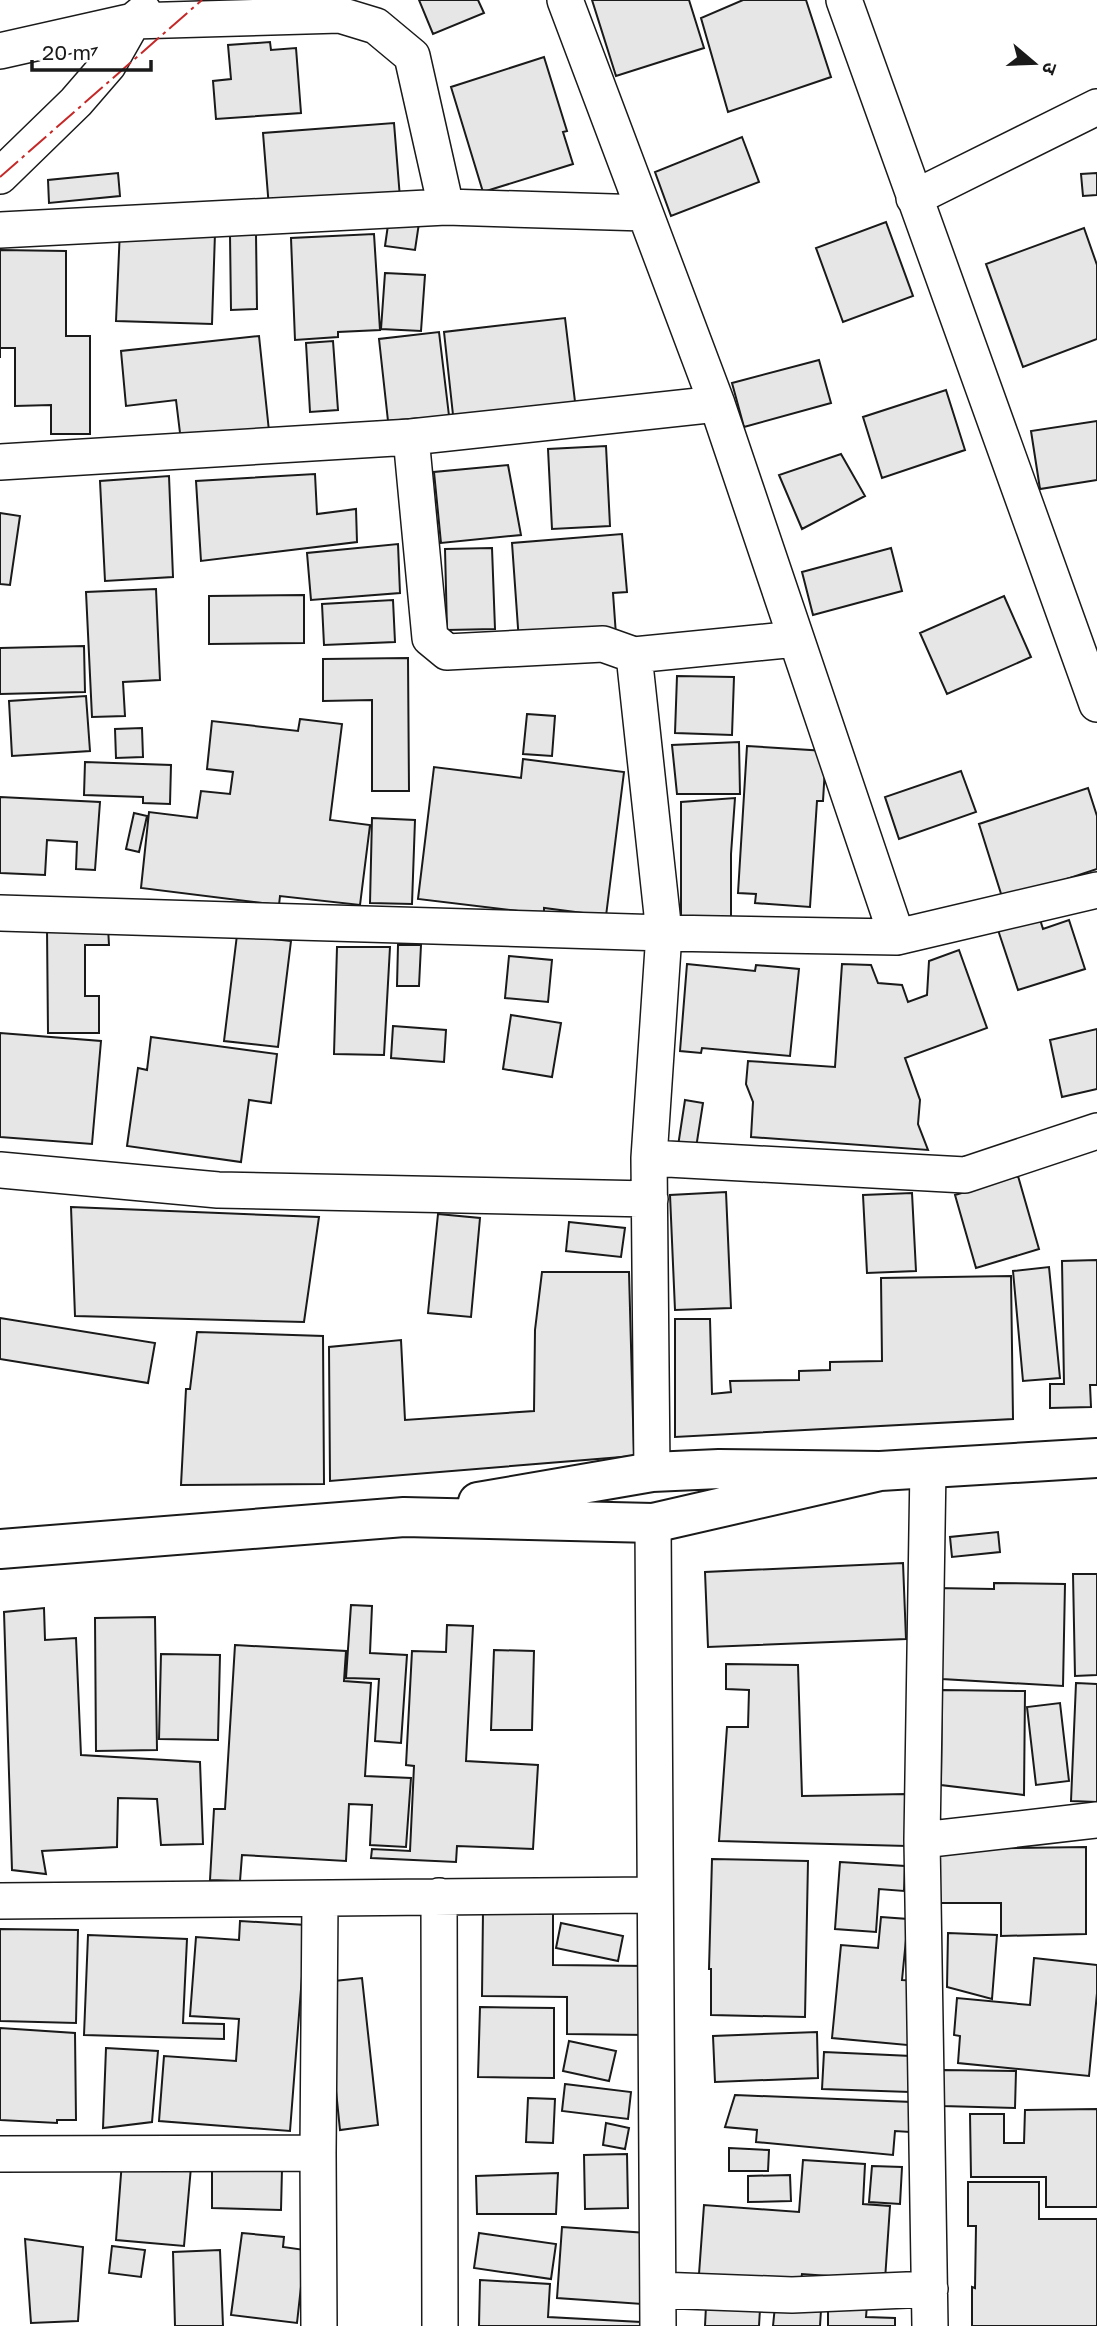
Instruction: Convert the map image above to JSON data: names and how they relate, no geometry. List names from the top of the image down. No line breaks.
{"scale_bar":"20 m","north":"right"}
